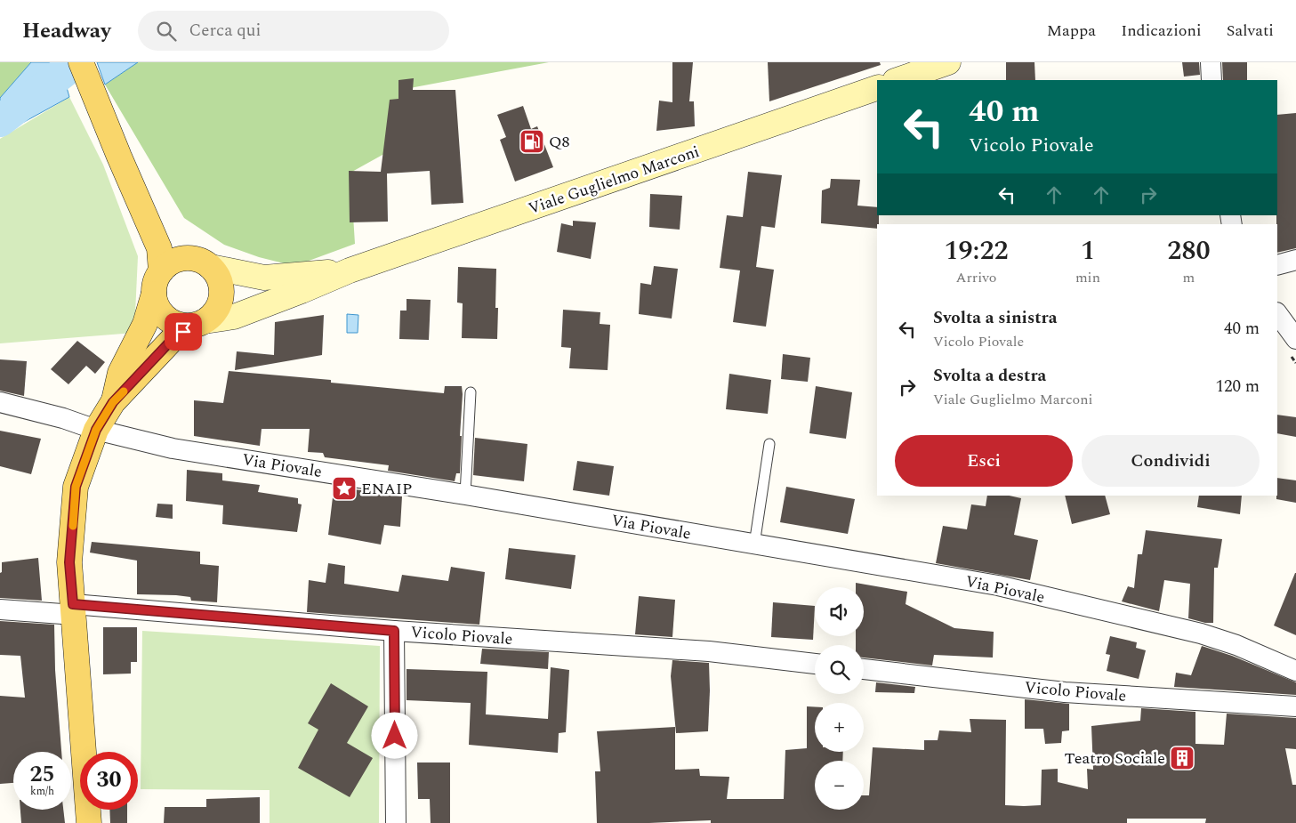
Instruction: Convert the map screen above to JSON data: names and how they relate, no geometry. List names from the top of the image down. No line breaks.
{"streets":{"main road":["Viale Guglielmo Marconi"],"street":["Via Piovale","Vicolo Piovale"]},"crossings":[["Viale Guglielmo Marconi","Via Piovale"],["Viale Guglielmo Marconi","Vicolo Piovale"]],"places":{"fuel station":["Q8"],"place":["ENAIP"],"building":["Teatro Sociale"]},"page":{"header":"Headway","search":"Cerca qui","nav":["Mappa","Indicazioni","Salvati"],"turn":["40 m","Vicolo Piovale"],"eta":["19:22","Arrivo","1","min","280","m"],"list":[{"name":"Svolta a sinistra","note":"Vicolo Piovale","value":"40 m"},{"name":"Svolta a destra","note":"Viale Guglielmo Marconi","value":"120 m"}],"buttons":["Esci","Condividi"],"map_buttons":["+","−"],"speed":"25 km/h","limit":"30"}}
